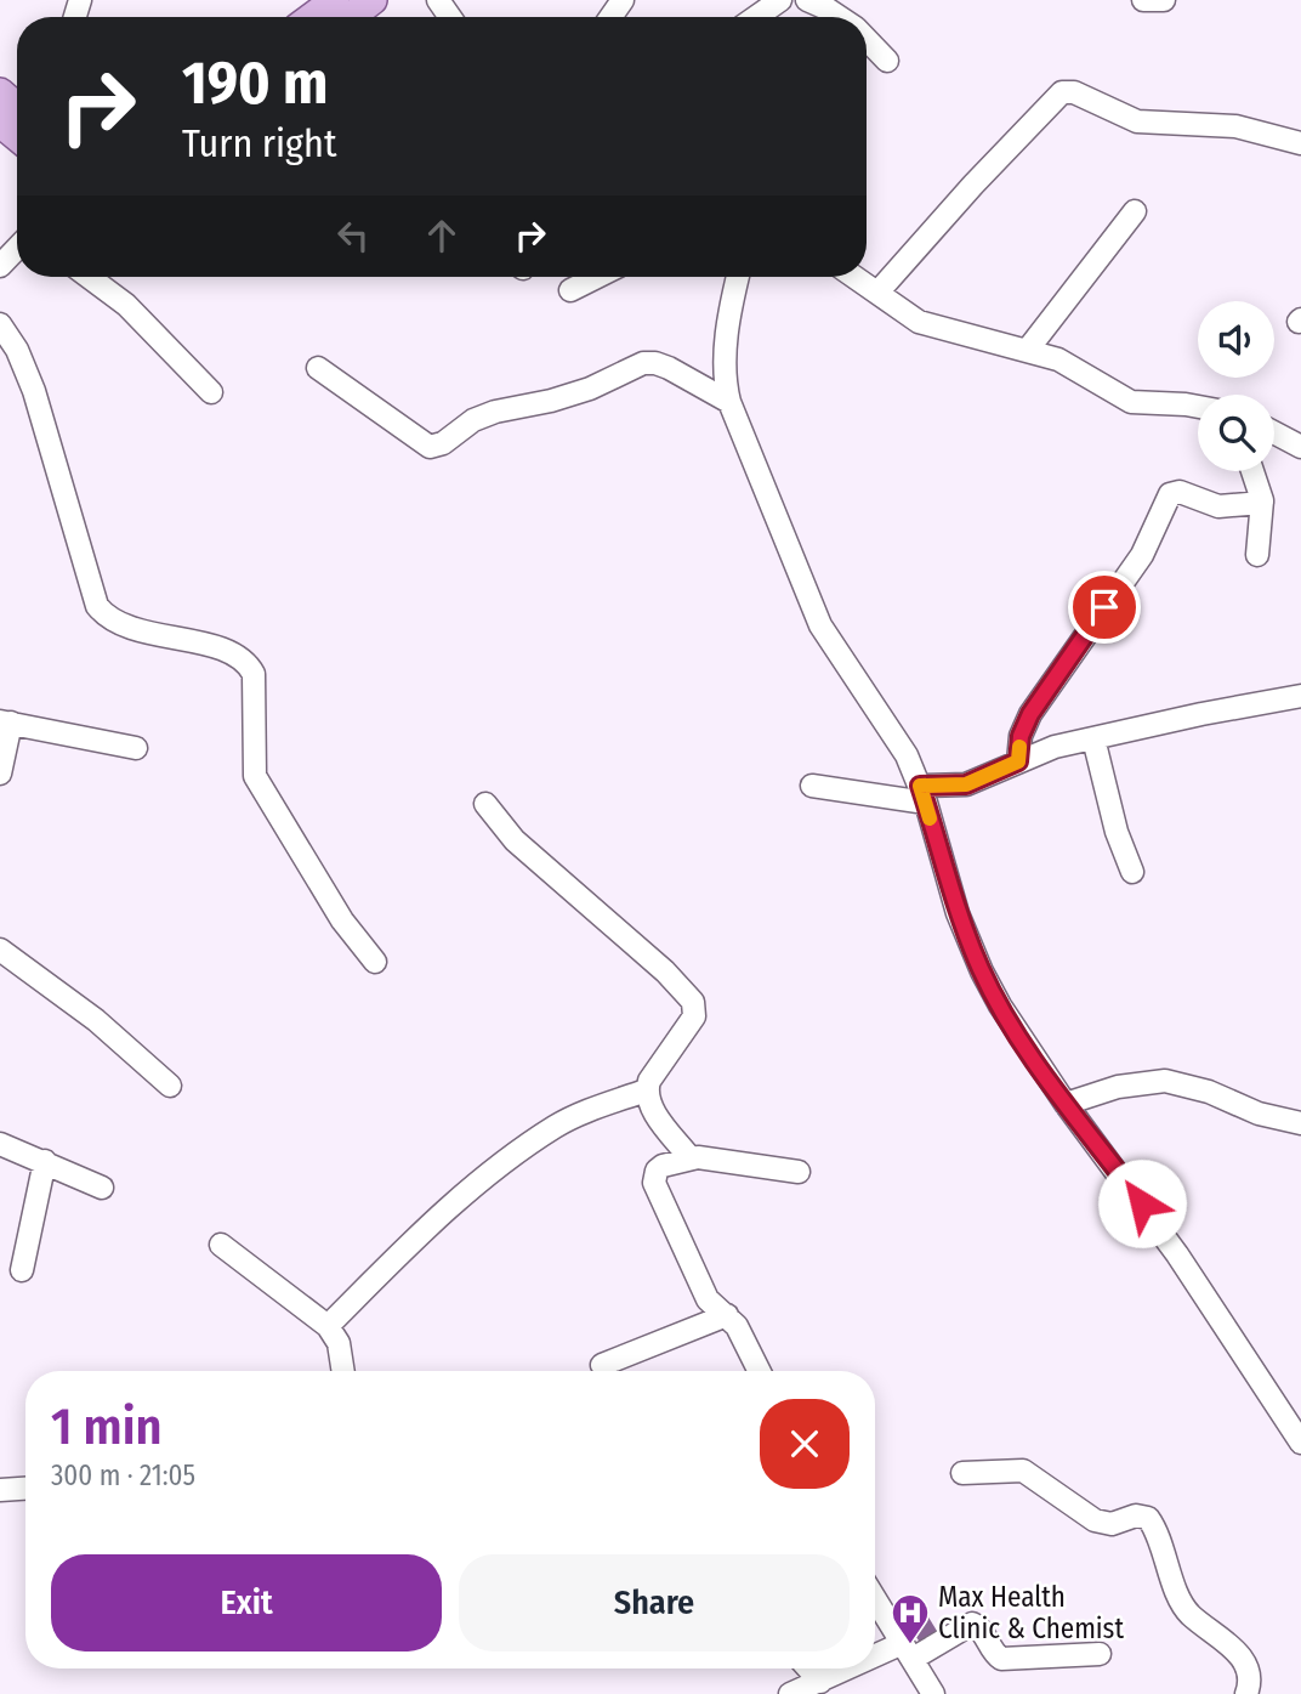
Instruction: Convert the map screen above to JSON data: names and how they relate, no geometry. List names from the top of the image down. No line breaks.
{"places":{"hospital":["Max Health Clinic & Chemist"]},"page":{"turn":["190 m","Turn right"],"heading":["1 min","300 m · 21:05"],"buttons":["Exit","Share"]}}
